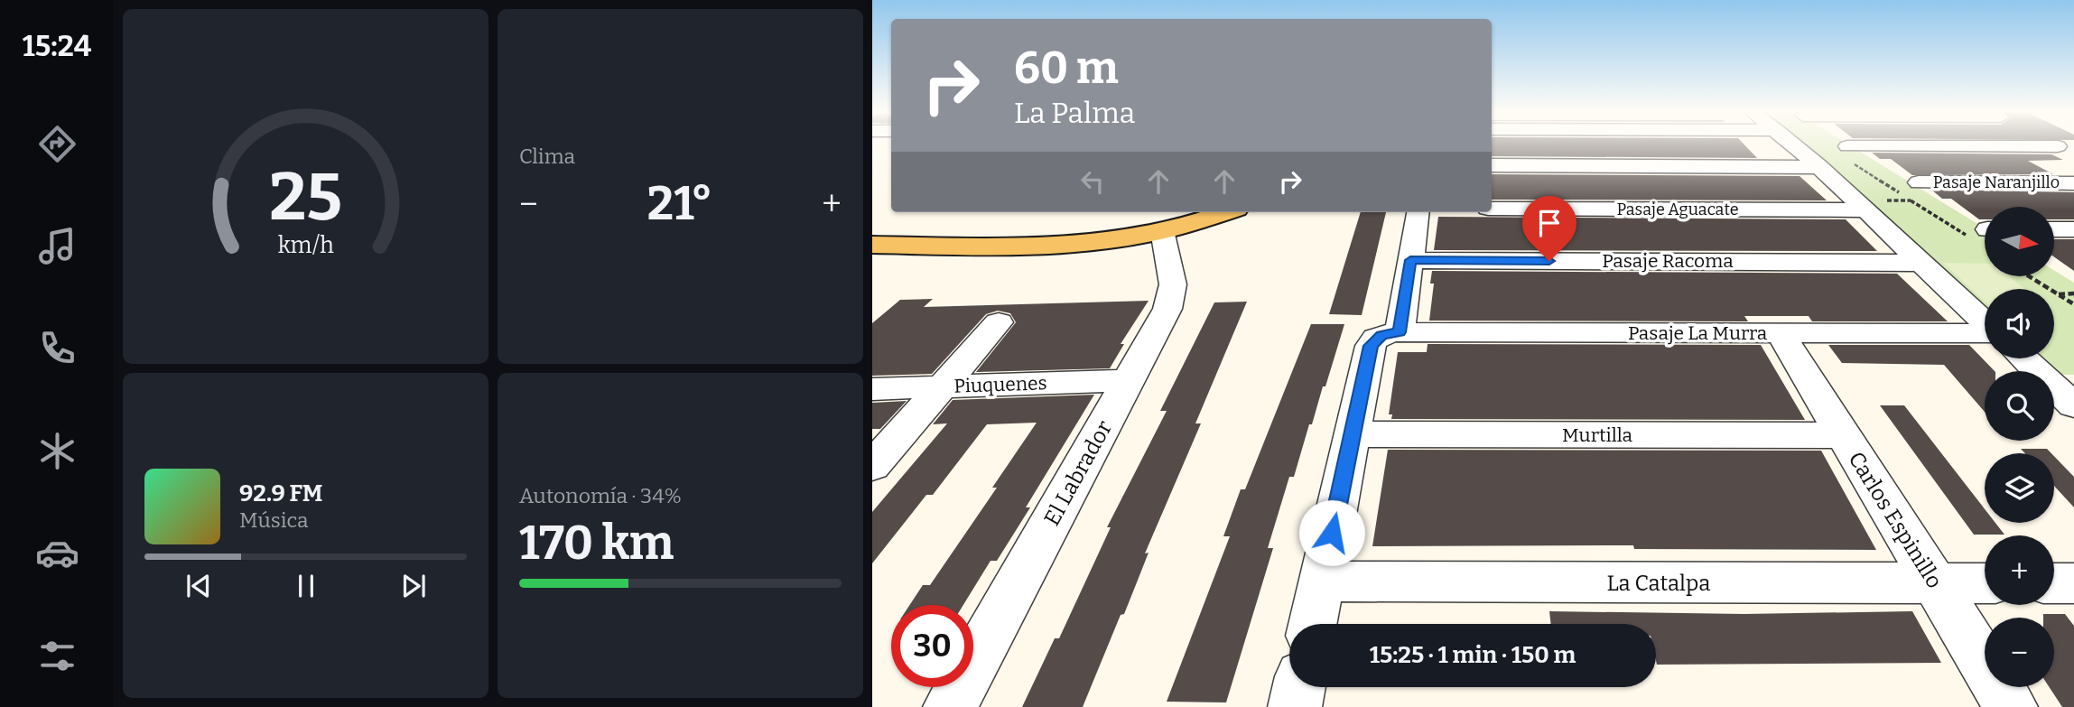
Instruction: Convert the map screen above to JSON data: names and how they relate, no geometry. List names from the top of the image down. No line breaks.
{"streets":{"street":["Pasaje Naranjillo","Pasaje Aguacate","Pasaje Racoma","Pasaje La Murra","Piuquenes","Murtilla","El Labrador","Carlos Espinillo","La Catalpa"]},"crossings":[["Pasaje La Murra","Carlos Espinillo"],["Piuquenes","El Labrador"],["Murtilla","Carlos Espinillo"],["Carlos Espinillo","La Catalpa"]],"north":"right","page":{"tabs":"15:24","tile":["Clima",["Autonomía · 34%","170 km"]],"turn":["60 m","La Palma"],"heat":["−","21°","+"],"map_buttons":["+","−"],"song":["92.9 FM","Música"],"limit":"30","trip":"15:25 · 1 min · 150 m","gauge":["25","km/h"]}}
